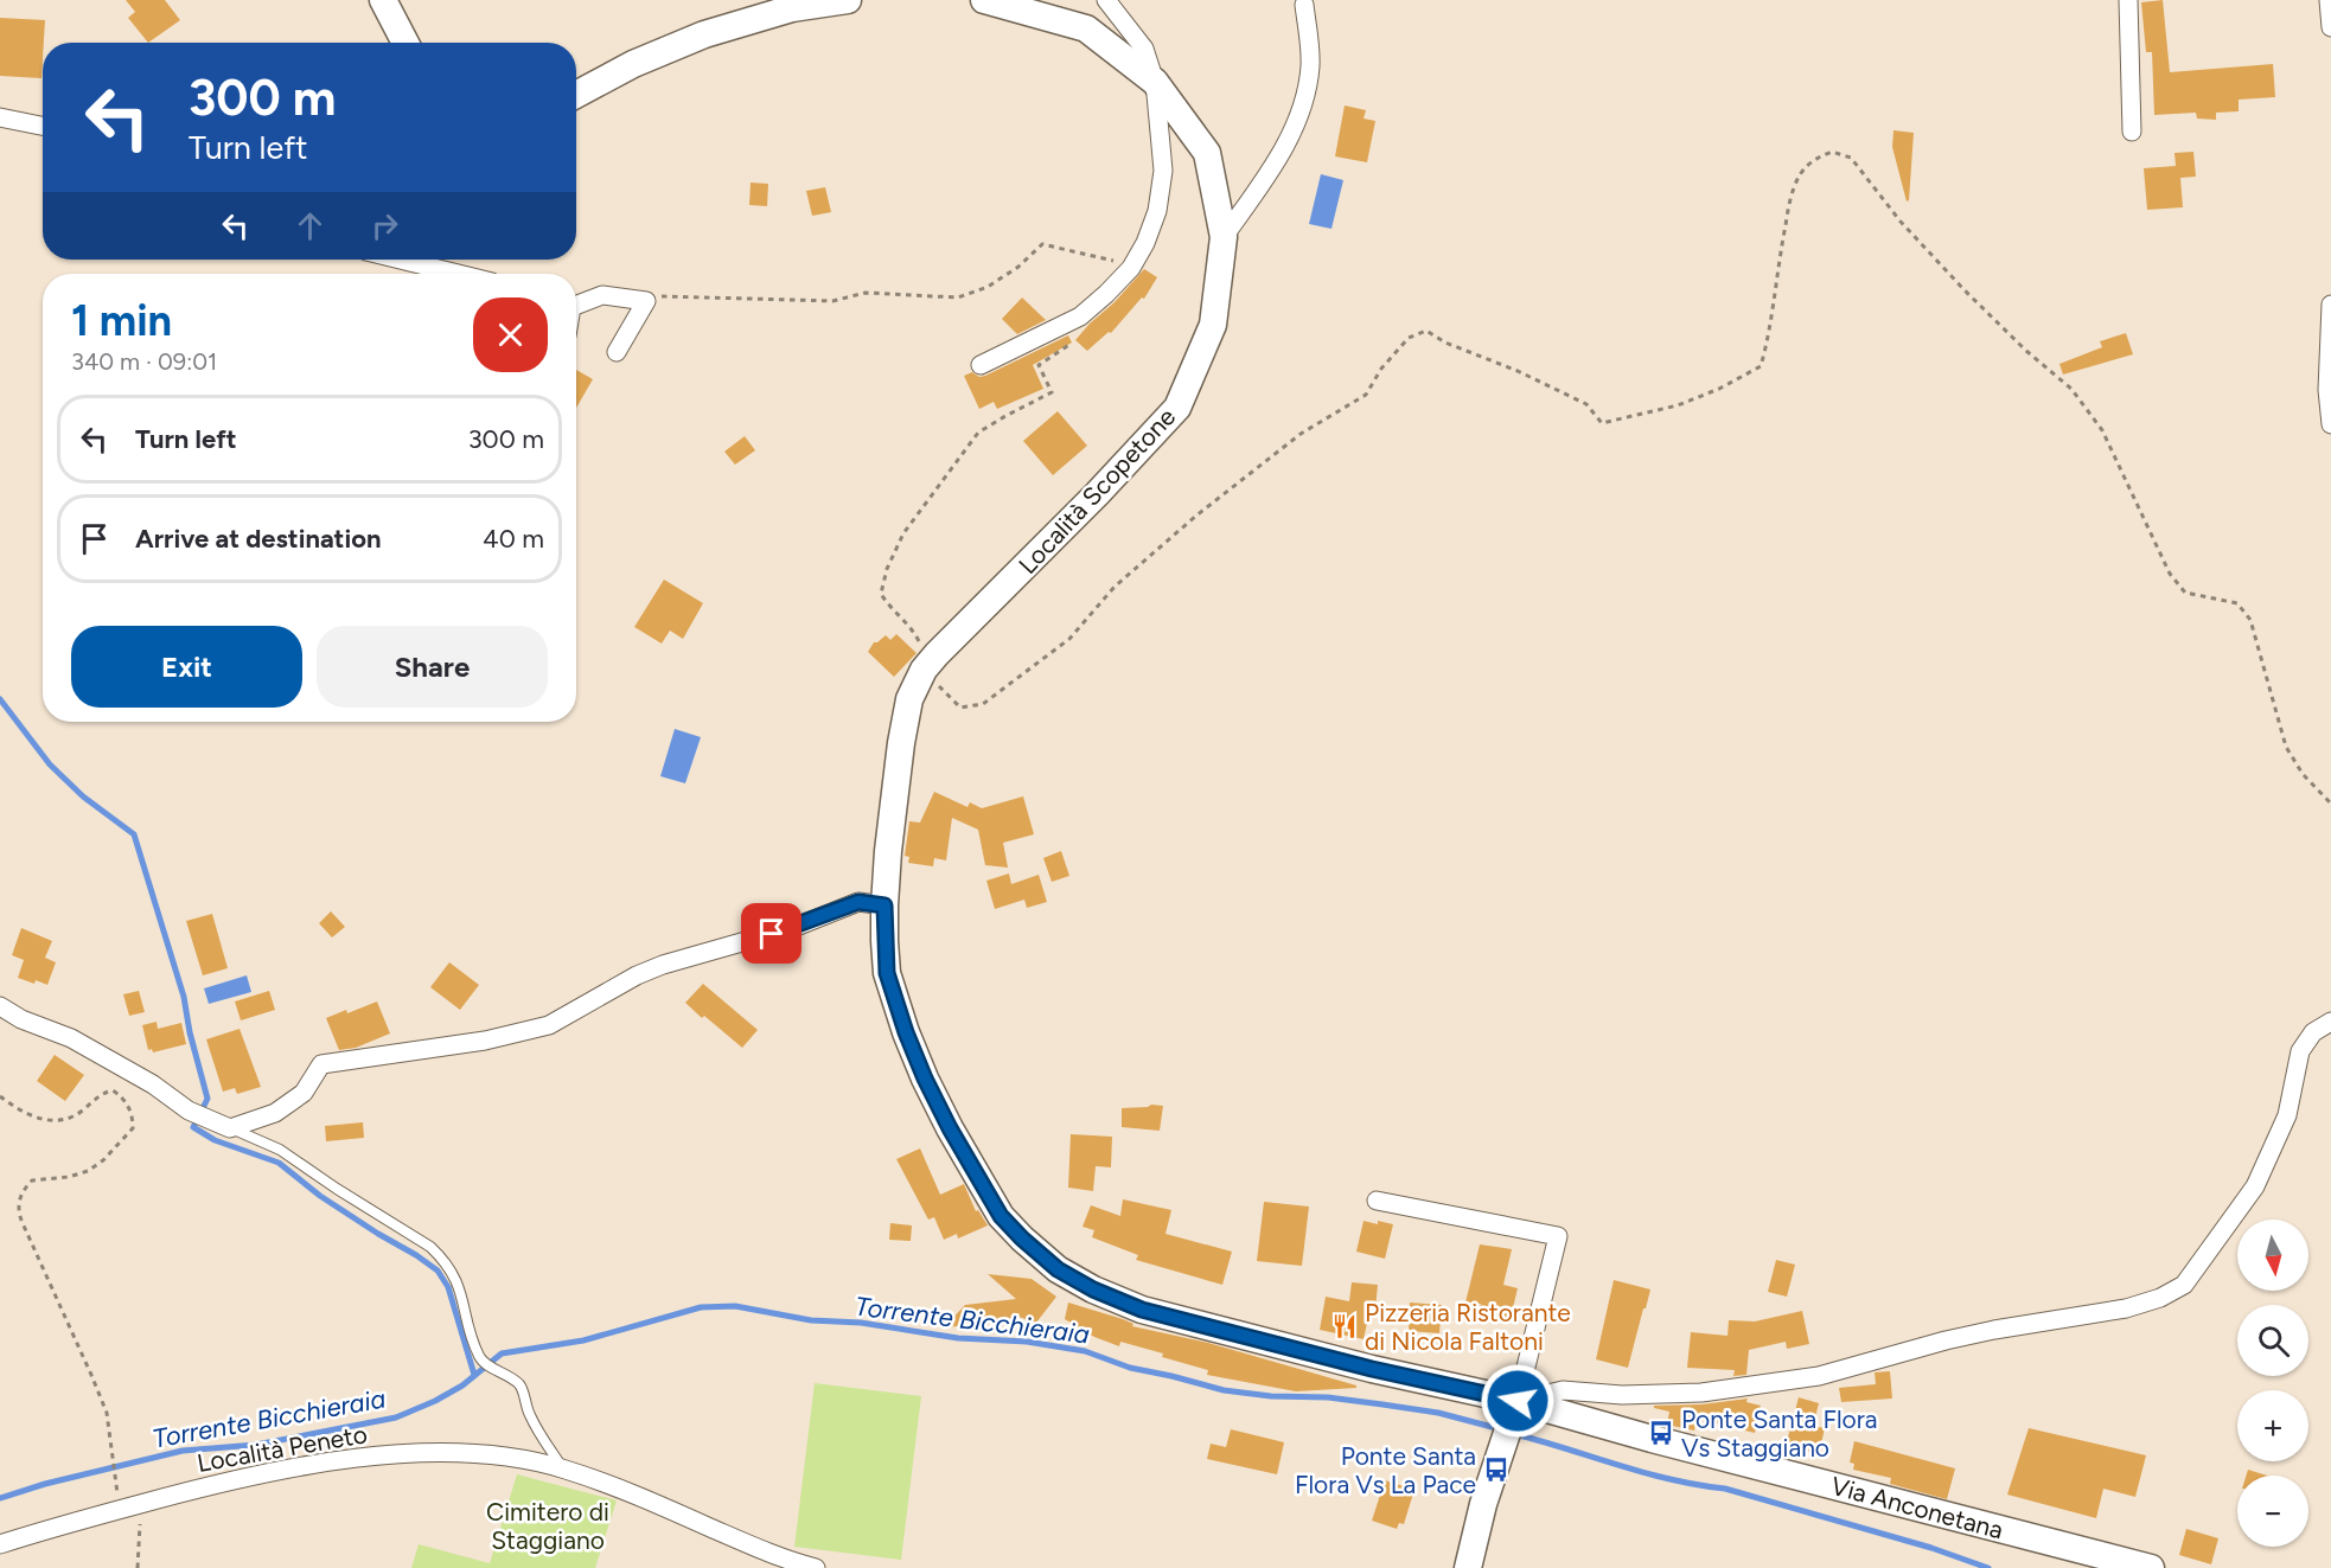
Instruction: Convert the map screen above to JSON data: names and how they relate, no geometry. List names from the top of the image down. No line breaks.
{"streets":{"main road":["Località Scopetone","Via Anconetana"],"street":["Località Peneto"]},"crossings":[["Località Scopetone","Via Anconetana"]],"water":["Torrente Bicchieraia"],"parks":["Cimitero di Staggiano"],"places":{"restaurant":["Pizzeria Ristorante di Nicola Faltoni"],"bus stop":["Ponte Santa Flora Vs Staggiano","Ponte Santa Flora Vs La Pace"]},"north":"bottom","page":{"turn":["300 m","Turn left"],"heading":["1 min","340 m · 09:01"],"list":[{"name":"Turn left","value":"300 m"},{"name":"Arrive at destination","value":"40 m"}],"buttons":["Exit","Share"],"map_buttons":["+","−"]}}
